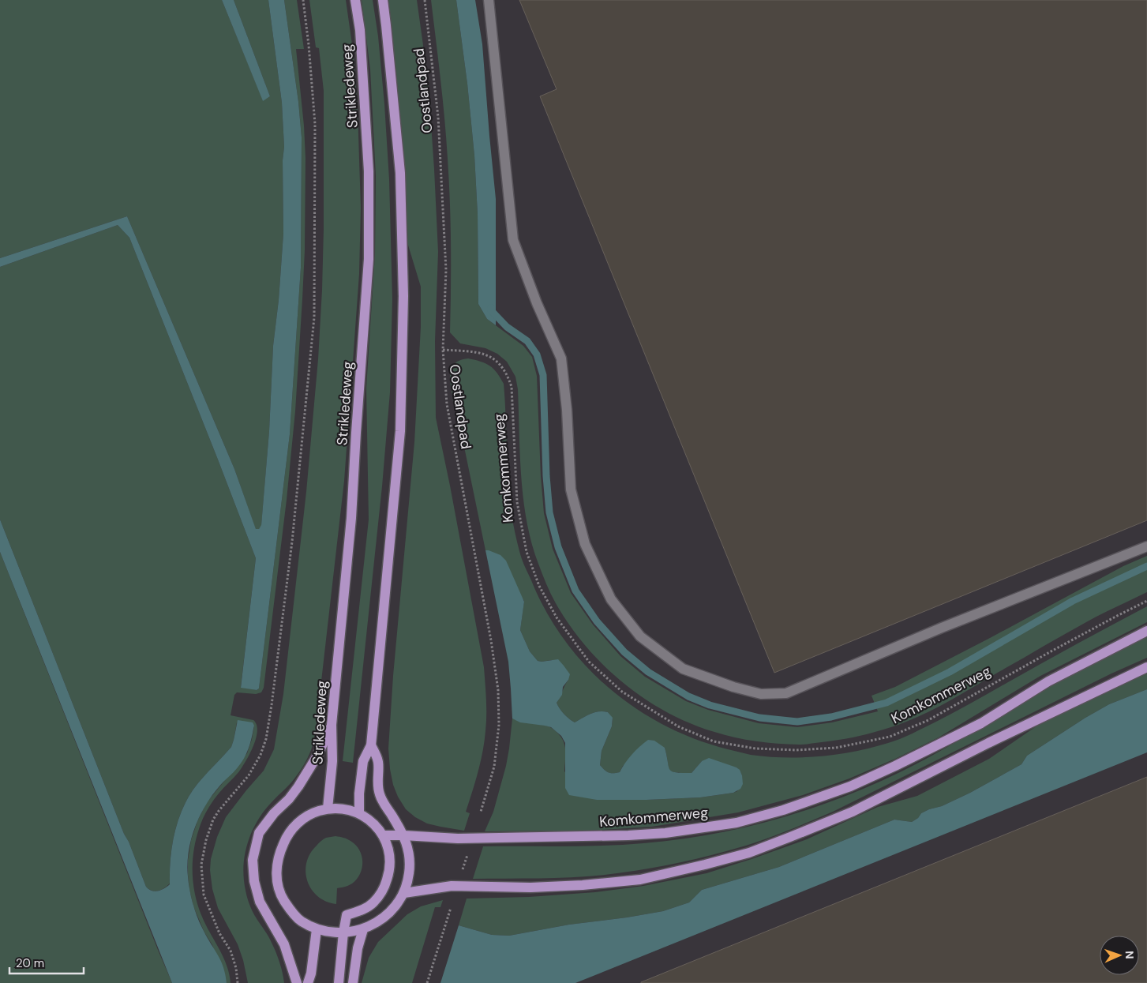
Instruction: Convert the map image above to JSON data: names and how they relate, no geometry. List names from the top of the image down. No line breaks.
{"streets":{"main road":["Strikledeweg","Komkommerweg"],"path":["Oostlandpad"]},"crossings":[["Strikledeweg","Komkommerweg"],["Oostlandpad","Komkommerweg"]],"scale_bar":"20 m","north":"right"}
